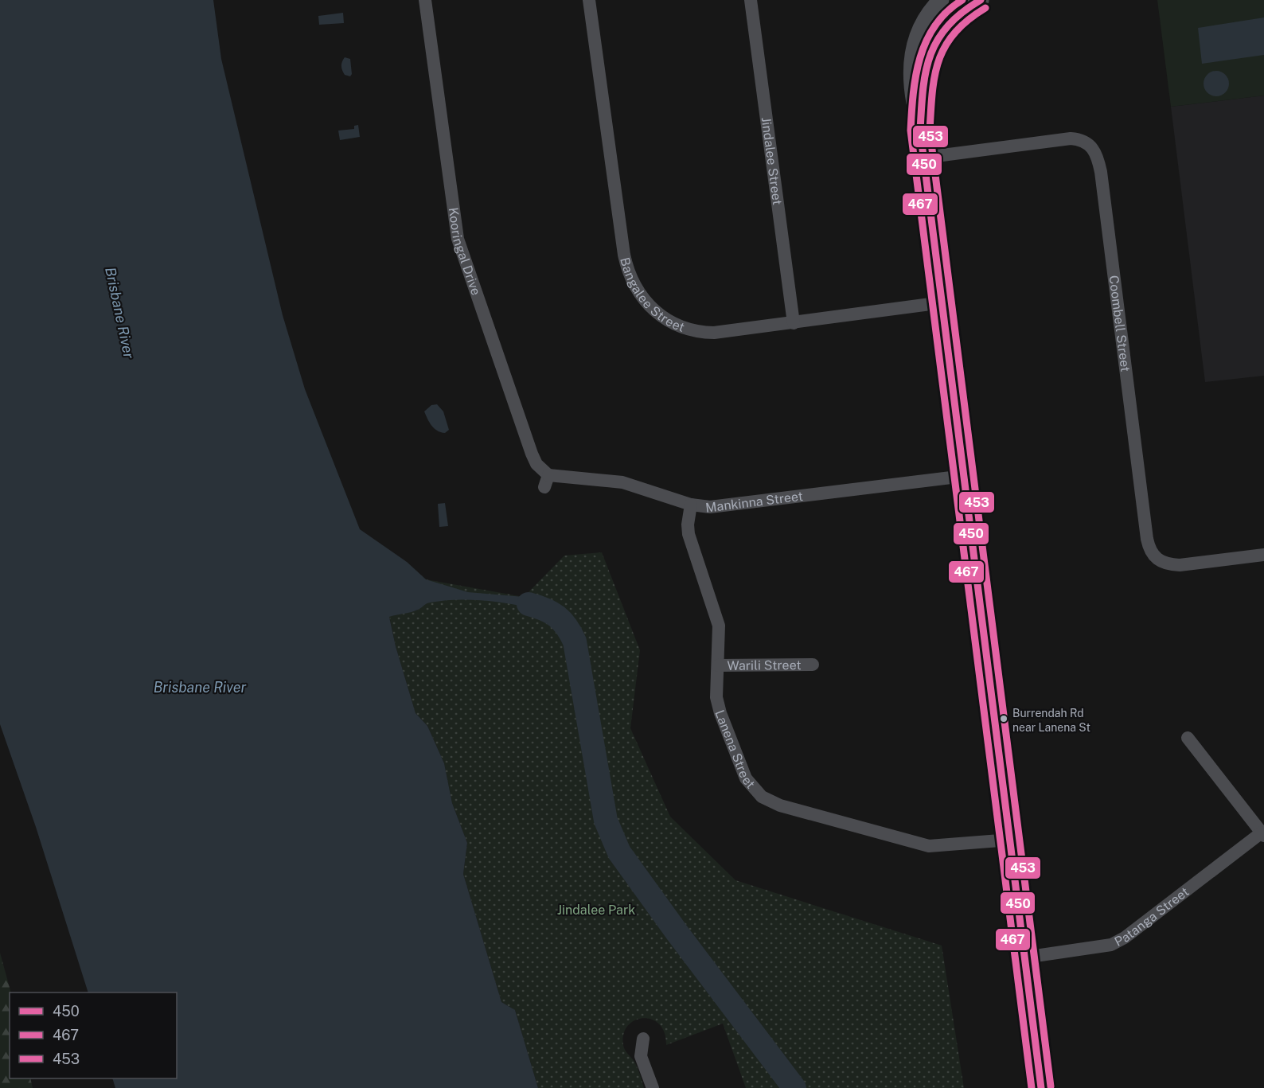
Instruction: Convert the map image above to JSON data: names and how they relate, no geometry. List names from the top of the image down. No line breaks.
{"streets":{"street":["Jindalee Street","Kooringal Drive","Bangalee Street","Coombell Street","Mankinna Street","Warili Street","Lanena Street","Patanga Street"]},"crossings":[["Jindalee Street","Bangalee Street"],["Kooringal Drive","Mankinna Street"],["Mankinna Street","Lanena Street"],["Warili Street","Lanena Street"]],"water":["Brisbane River"],"parks":["Jindalee Park"],"places":["Burrendah Rd near Lanena St"],"lines":["transit line 450","transit line 467","transit line 453"],"legend":["450","467","453"]}
